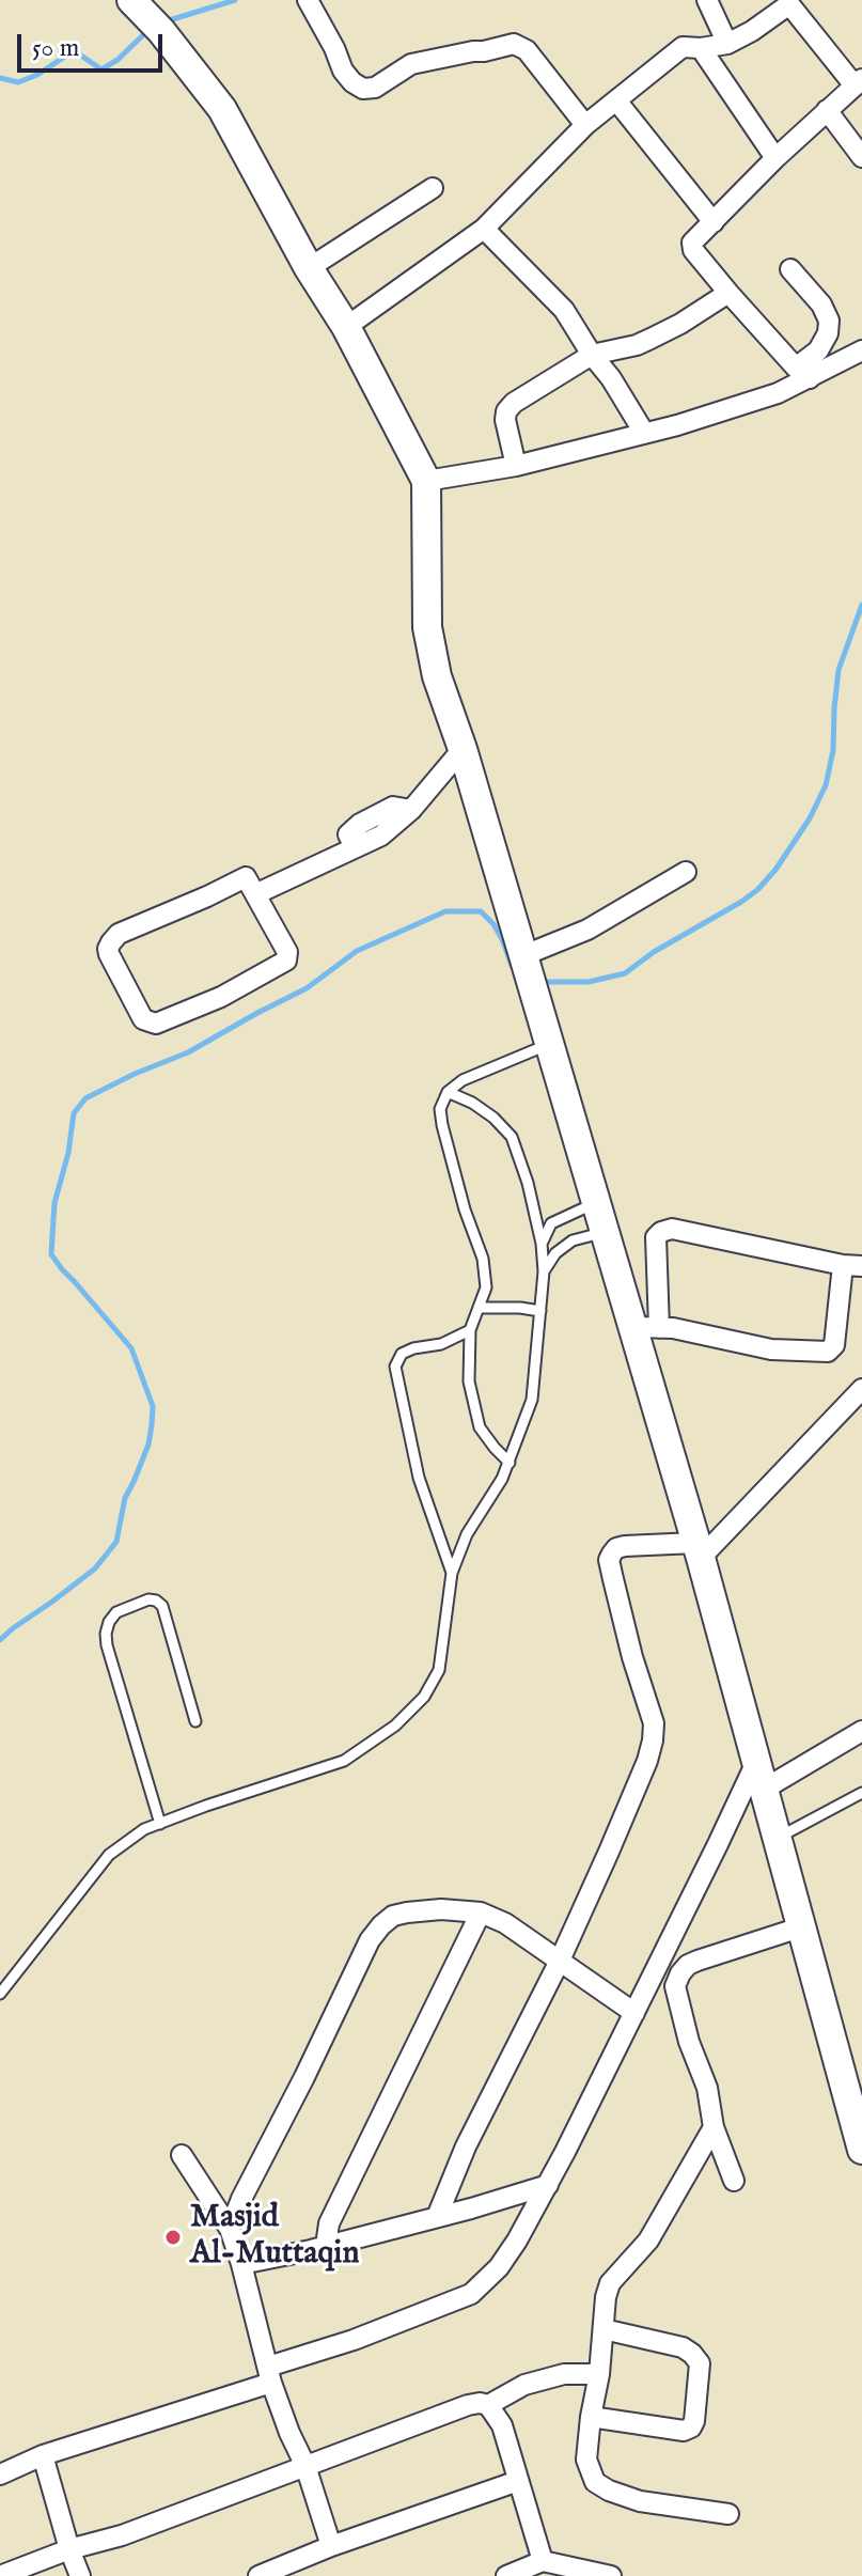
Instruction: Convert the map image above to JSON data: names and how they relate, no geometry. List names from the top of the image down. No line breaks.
{"places":["Masjid Al-Muttaqin"],"scale_bar":"50 m"}
